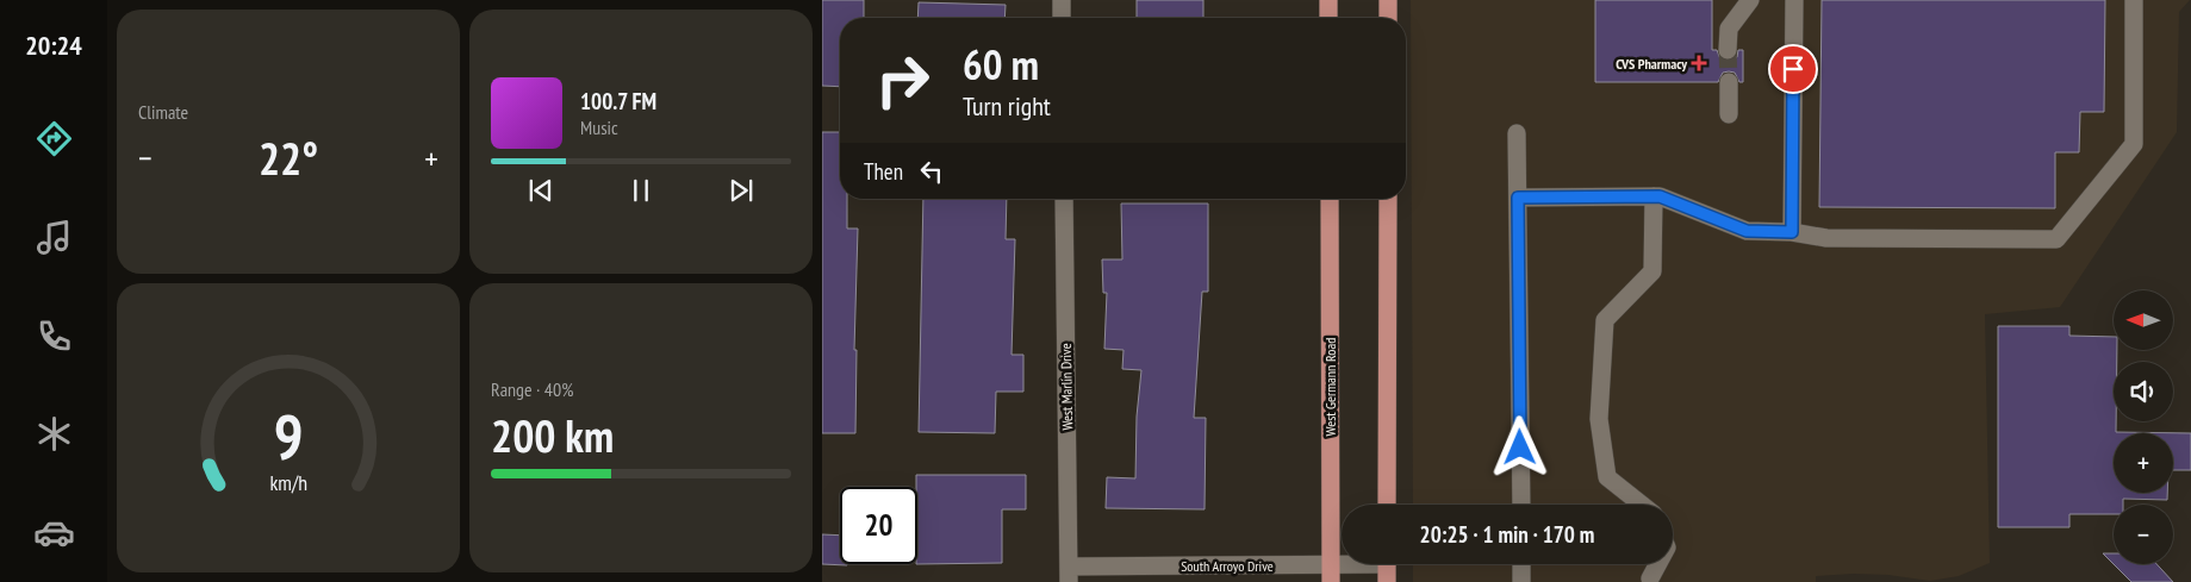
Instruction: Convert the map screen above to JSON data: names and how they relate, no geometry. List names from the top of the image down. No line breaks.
{"streets":{"main road":["West Germann Road"],"street":["West Marlin Drive","South Arroyo Drive"]},"crossings":[["West Marlin Drive","South Arroyo Drive"],["West Germann Road","South Arroyo Drive"]],"places":{"health":["CVS Pharmacy"]},"north":"left","page":{"tabs":"20:24","tile":["Climate",["Range · 40%","200 km"]],"turn":["60 m","Turn right"],"song":["100.7 FM","Music"],"heat":["−","22°","+"],"then":"Then","map_buttons":["+","−"],"limit":"20","trip":"20:25 · 1 min · 170 m","gauge":["9","km/h"]}}
